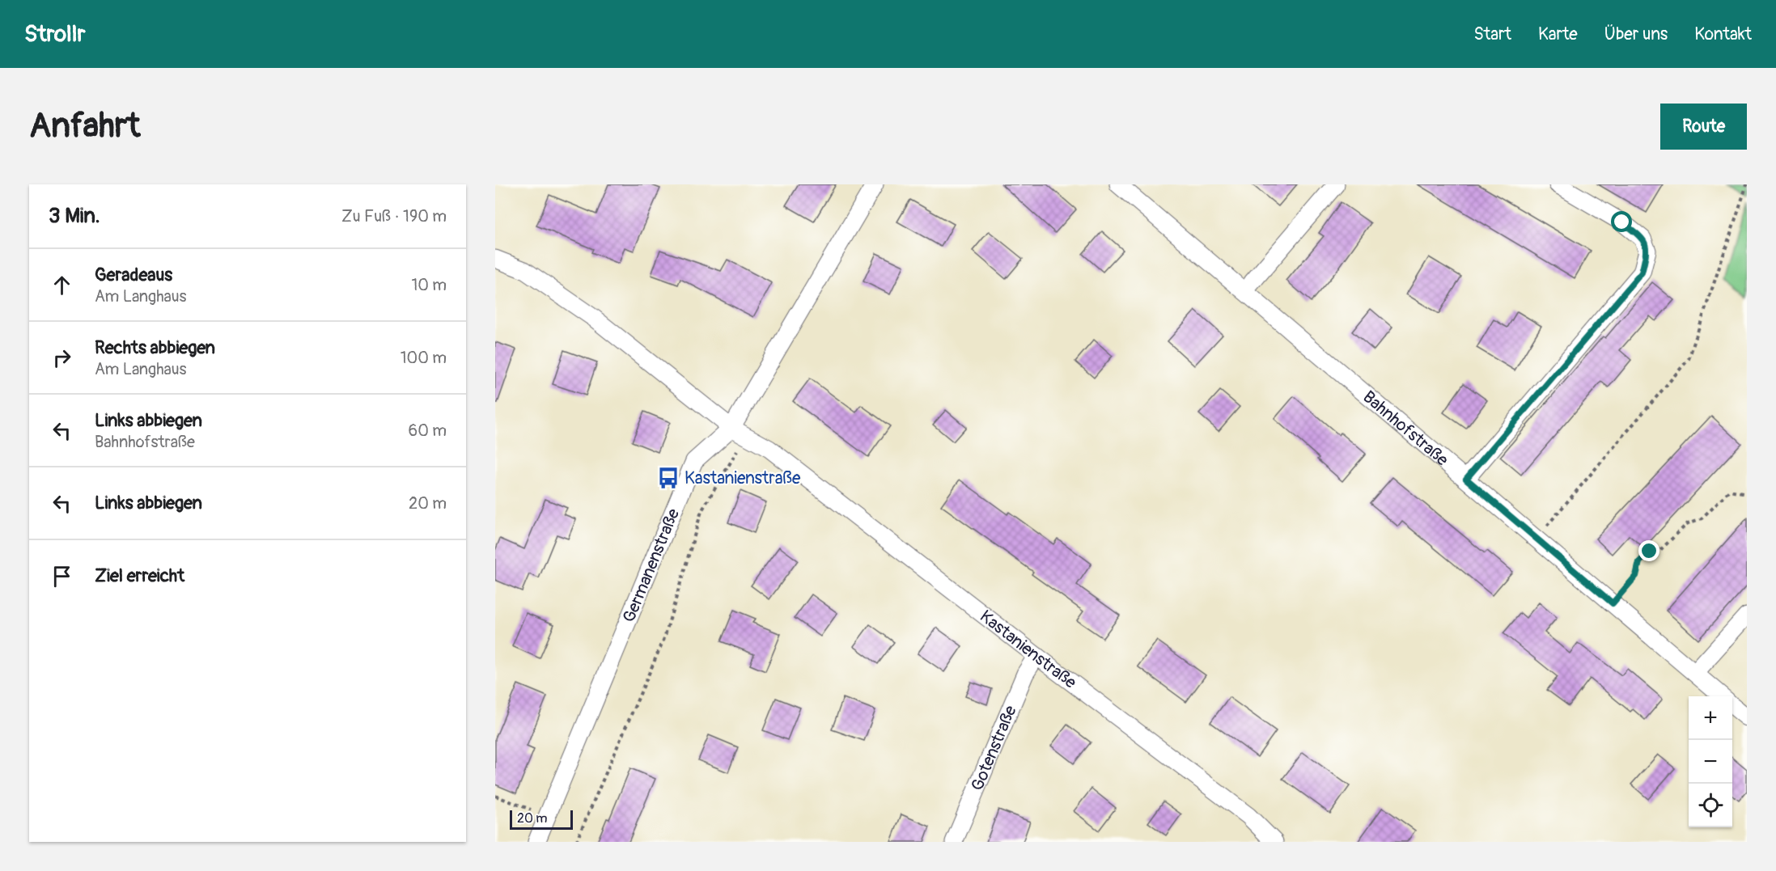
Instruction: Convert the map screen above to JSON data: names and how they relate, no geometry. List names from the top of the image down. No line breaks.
{"streets":{"street":["Bahnhofstraße","Germanenstraße","Kastanienstraße","Gotenstraße"]},"crossings":[["Germanenstraße","Kastanienstraße"],["Kastanienstraße","Gotenstraße"]],"places":{"bus stop":["Kastanienstraße"]},"scale_bar":"20 m","page":{"header":"Strollr","nav":["Start","Karte","Über uns","Kontakt"],"buttons":"Route","title":"Anfahrt","heading":["3 Min.","Zu Fuß · 190 m"],"list":[["Geradeaus","Am Langhaus","10 m"],["Rechts abbiegen","Am Langhaus","100 m"],["Links abbiegen","Bahnhofstraße","60 m"],["Links abbiegen","20 m"],"Ziel erreicht"],"map_buttons":["+","−"],"scale":"20 m"}}
